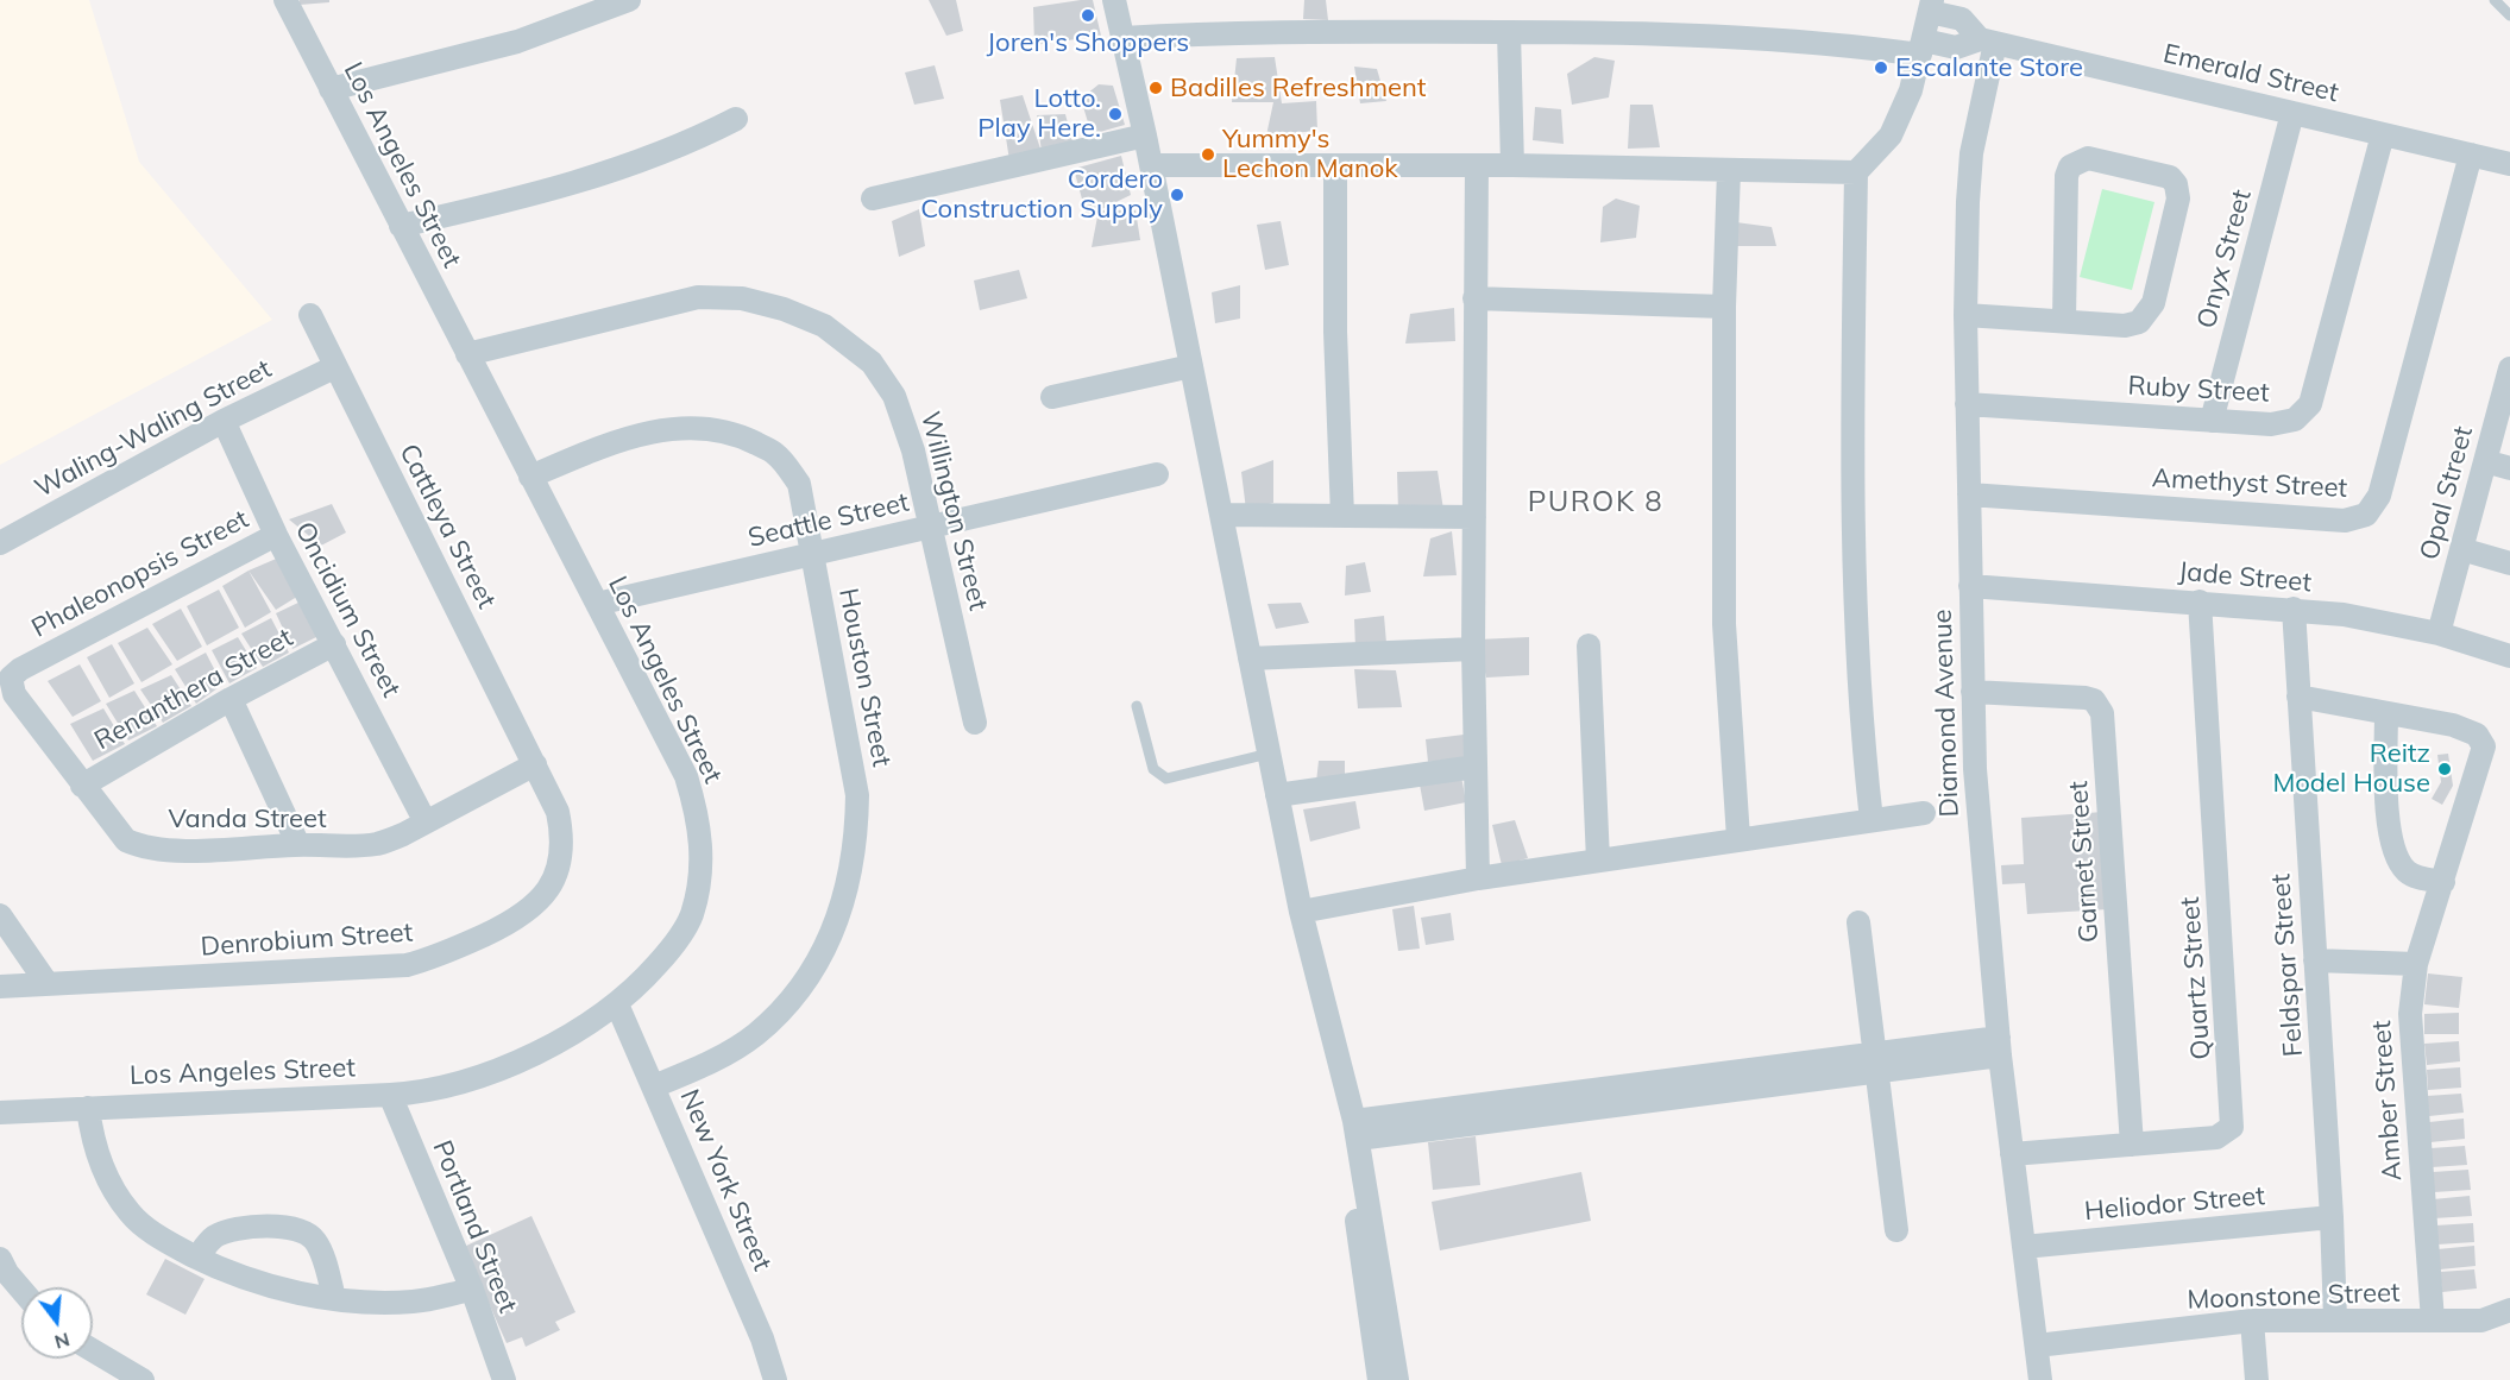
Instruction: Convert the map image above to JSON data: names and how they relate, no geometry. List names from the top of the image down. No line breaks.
{"streets":{"street":["Emerald Street","Los Angeles Street","Onyx Street","Ruby Street","Waling-Waling Street","Amethyst Street","Opal Street","Willington Street","Seattle Street","Cattleya Street","Phaleonopsis Street","Jade Street","Oncidium Street","Houston Street","Renanthera Street","Diamond Avenue","Vanda Street","Garnet Street","Denrobium Street","Feldspar Street","Quartz Street","Amber Street","New York Street","Heliodor Street","Portland Street","Moonstone Street"]},"crossings":[["Emerald Street","Onyx Street"],["Emerald Street","Ruby Street"],["Emerald Street","Amethyst Street"],["Emerald Street","Diamond Avenue"],["Los Angeles Street","Willington Street"],["Los Angeles Street","Seattle Street"],["Los Angeles Street","Houston Street"],["Los Angeles Street","New York Street"],["Los Angeles Street","Portland Street"],["Onyx Street","Ruby Street"],["Ruby Street","Diamond Avenue"],["Waling-Waling Street","Cattleya Street"],["Waling-Waling Street","Oncidium Street"],["Amethyst Street","Diamond Avenue"],["Opal Street","Jade Street"],["Willington Street","Seattle Street"],["Seattle Street","Houston Street"],["Cattleya Street","Vanda Street"],["Cattleya Street","Denrobium Street"],["Phaleonopsis Street","Oncidium Street"],["Phaleonopsis Street","Vanda Street"],["Jade Street","Diamond Avenue"],["Jade Street","Feldspar Street"],["Jade Street","Quartz Street"],["Oncidium Street","Renanthera Street"],["Oncidium Street","Vanda Street"],["Houston Street","New York Street"],["Renanthera Street","Vanda Street"],["Diamond Avenue","Garnet Street"],["Diamond Avenue","Quartz Street"],["Diamond Avenue","Heliodor Street"],["Diamond Avenue","Moonstone Street"],["Vanda Street","Denrobium Street"],["Garnet Street","Quartz Street"],["Feldspar Street","Amber Street"],["Feldspar Street","Heliodor Street"],["Feldspar Street","Moonstone Street"],["Amber Street","Moonstone Street"]],"districts":["PUROK 8"],"places":["Joren's Shoppers","Escalante Store","Badilles Refreshment","Lotto. Play Here.","Yummy's Lechon Manok","Cordero Construction Supply","Reitz Model House"],"north":"bottom"}
